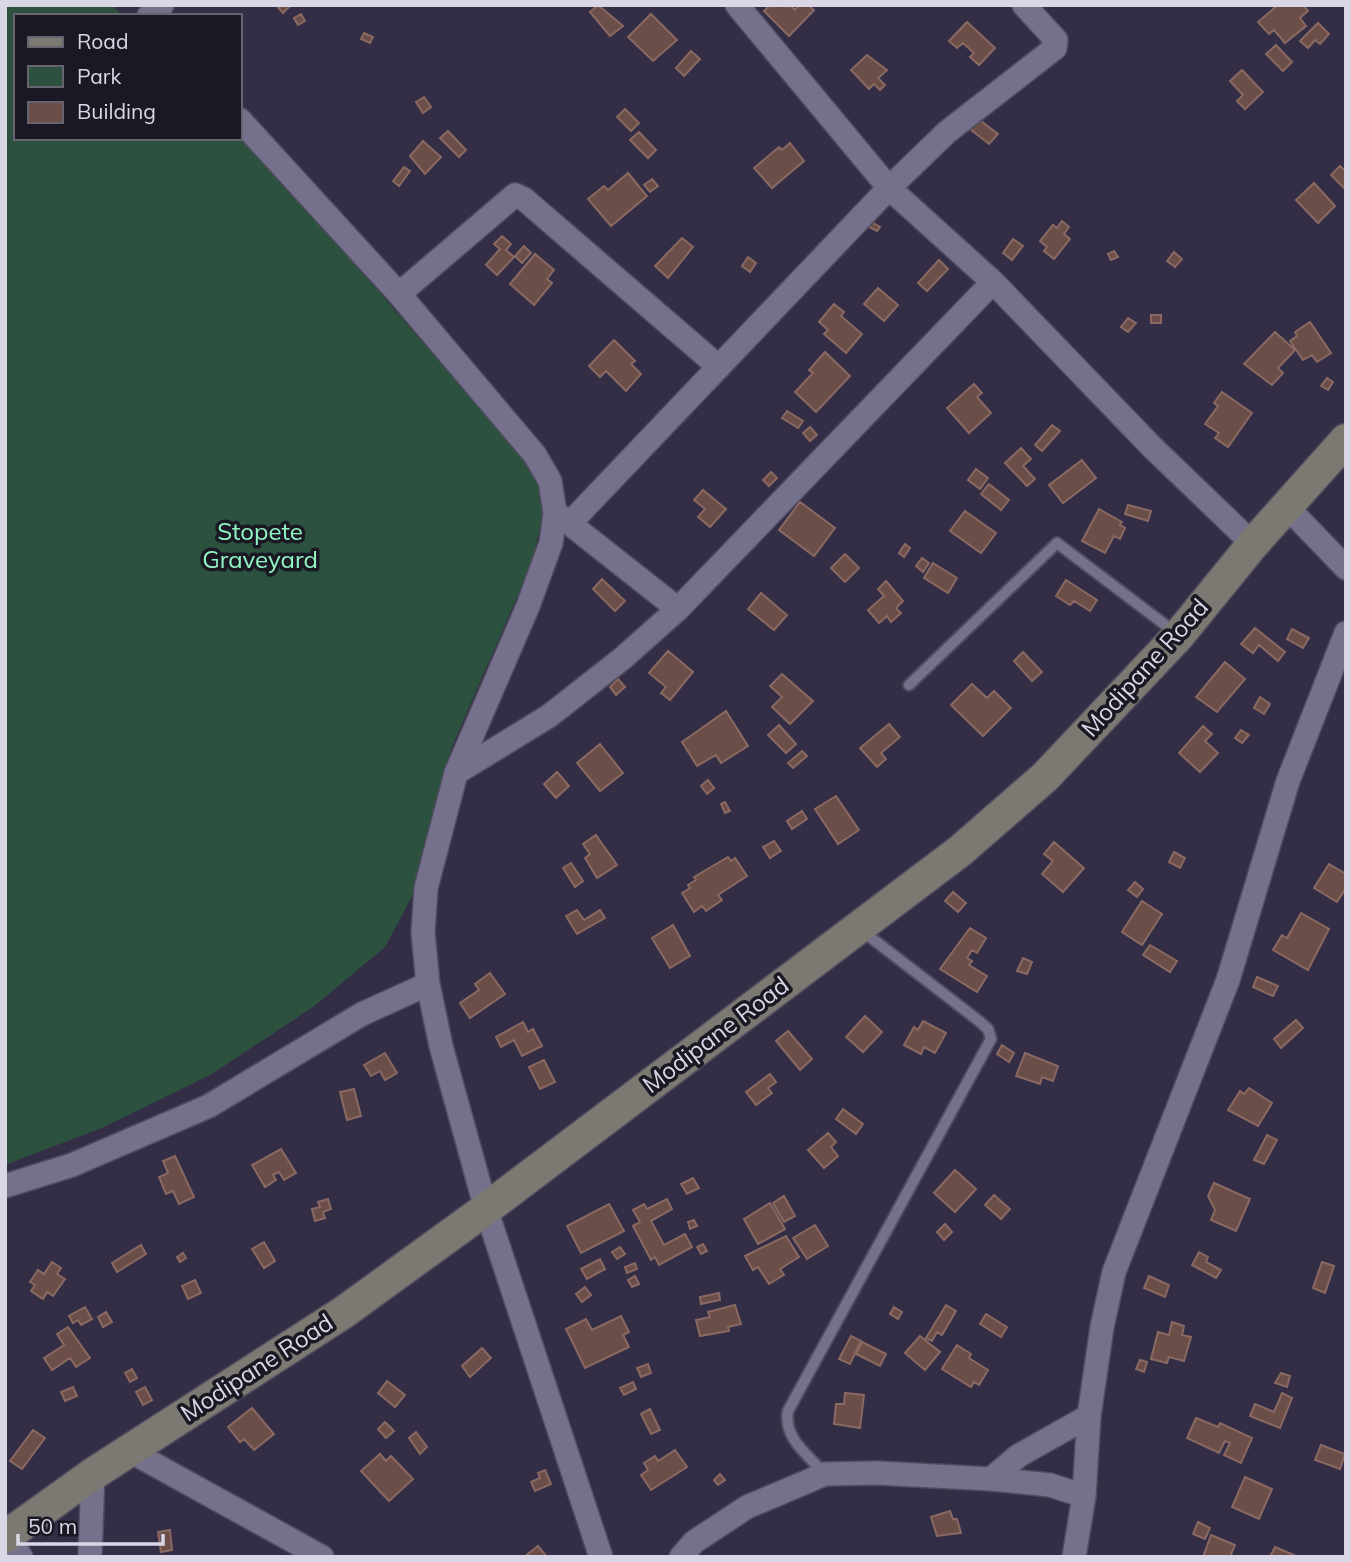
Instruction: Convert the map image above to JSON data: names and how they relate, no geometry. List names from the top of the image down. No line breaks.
{"streets":{"main road":["Modipane Road"]},"parks":["Stopete Graveyard"],"legend":["Road","Park","Building"],"scale_bar":"50 m"}
